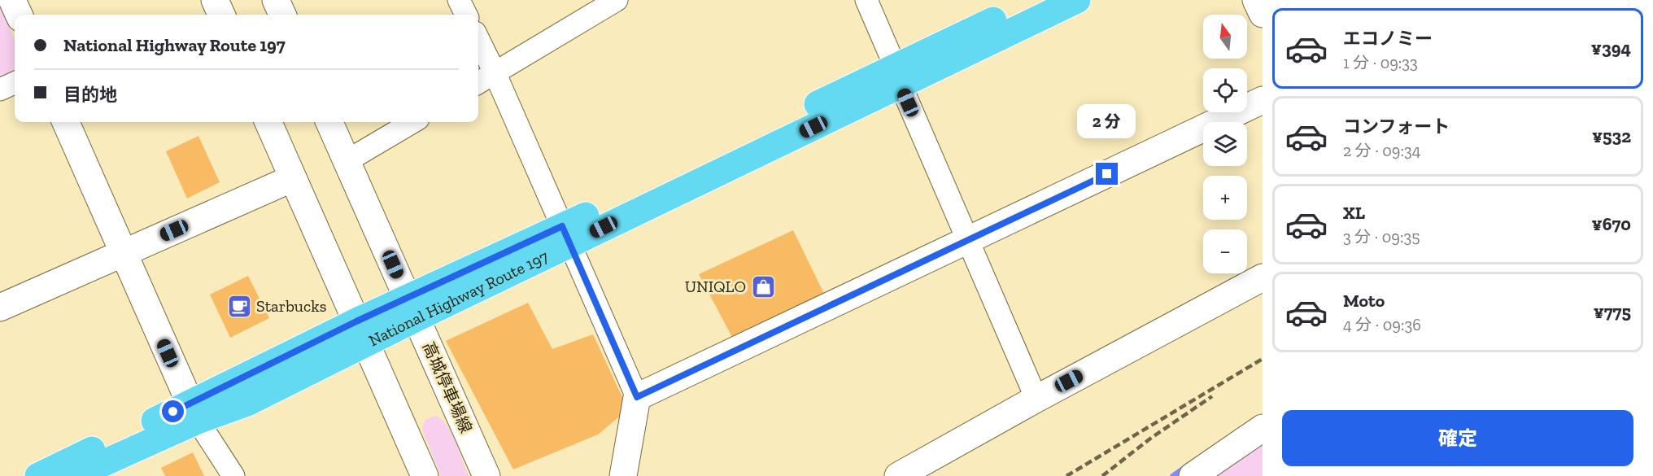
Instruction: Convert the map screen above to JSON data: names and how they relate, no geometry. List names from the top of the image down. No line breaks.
{"streets":{"highway":["National Highway Route 197"],"street":["高城停車場線"]},"crossings":[["National Highway Route 197","高城停車場線"]],"places":{"shop":["UNIQLO"],"cafe":["Starbucks"]},"north":"top","page":{"list":[{"name":"エコノミー","note":"1 分 · 09:33","value":"¥394"},{"name":"コンフォート","note":"2 分 · 09:34","value":"¥532"},{"name":"XL","note":"3 分 · 09:35","value":"¥670"},{"name":"Moto","note":"4 分 · 09:36","value":"¥775"}],"map_buttons":["+","−"],"banner":["National Highway Route 197","目的地"],"bubble":"2 分","buttons":"確定"}}
